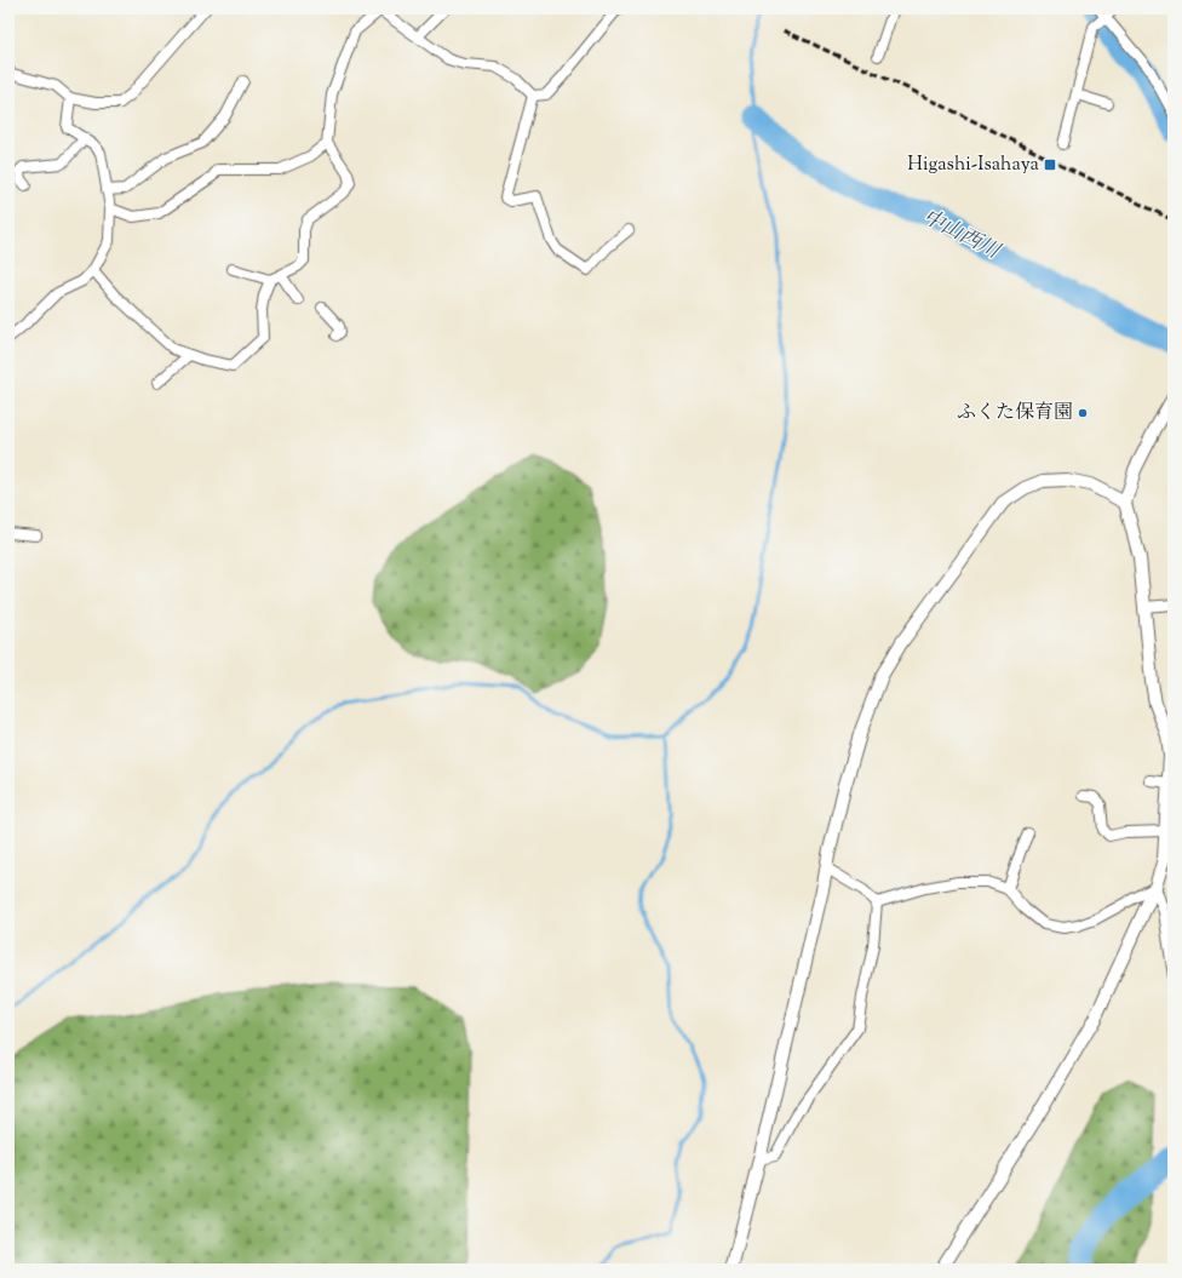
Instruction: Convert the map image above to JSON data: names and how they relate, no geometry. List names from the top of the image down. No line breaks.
{"water":["中山西川"],"places":{"transit":["Higashi-Isahaya"],"other":["ふくた保育園"]}}
